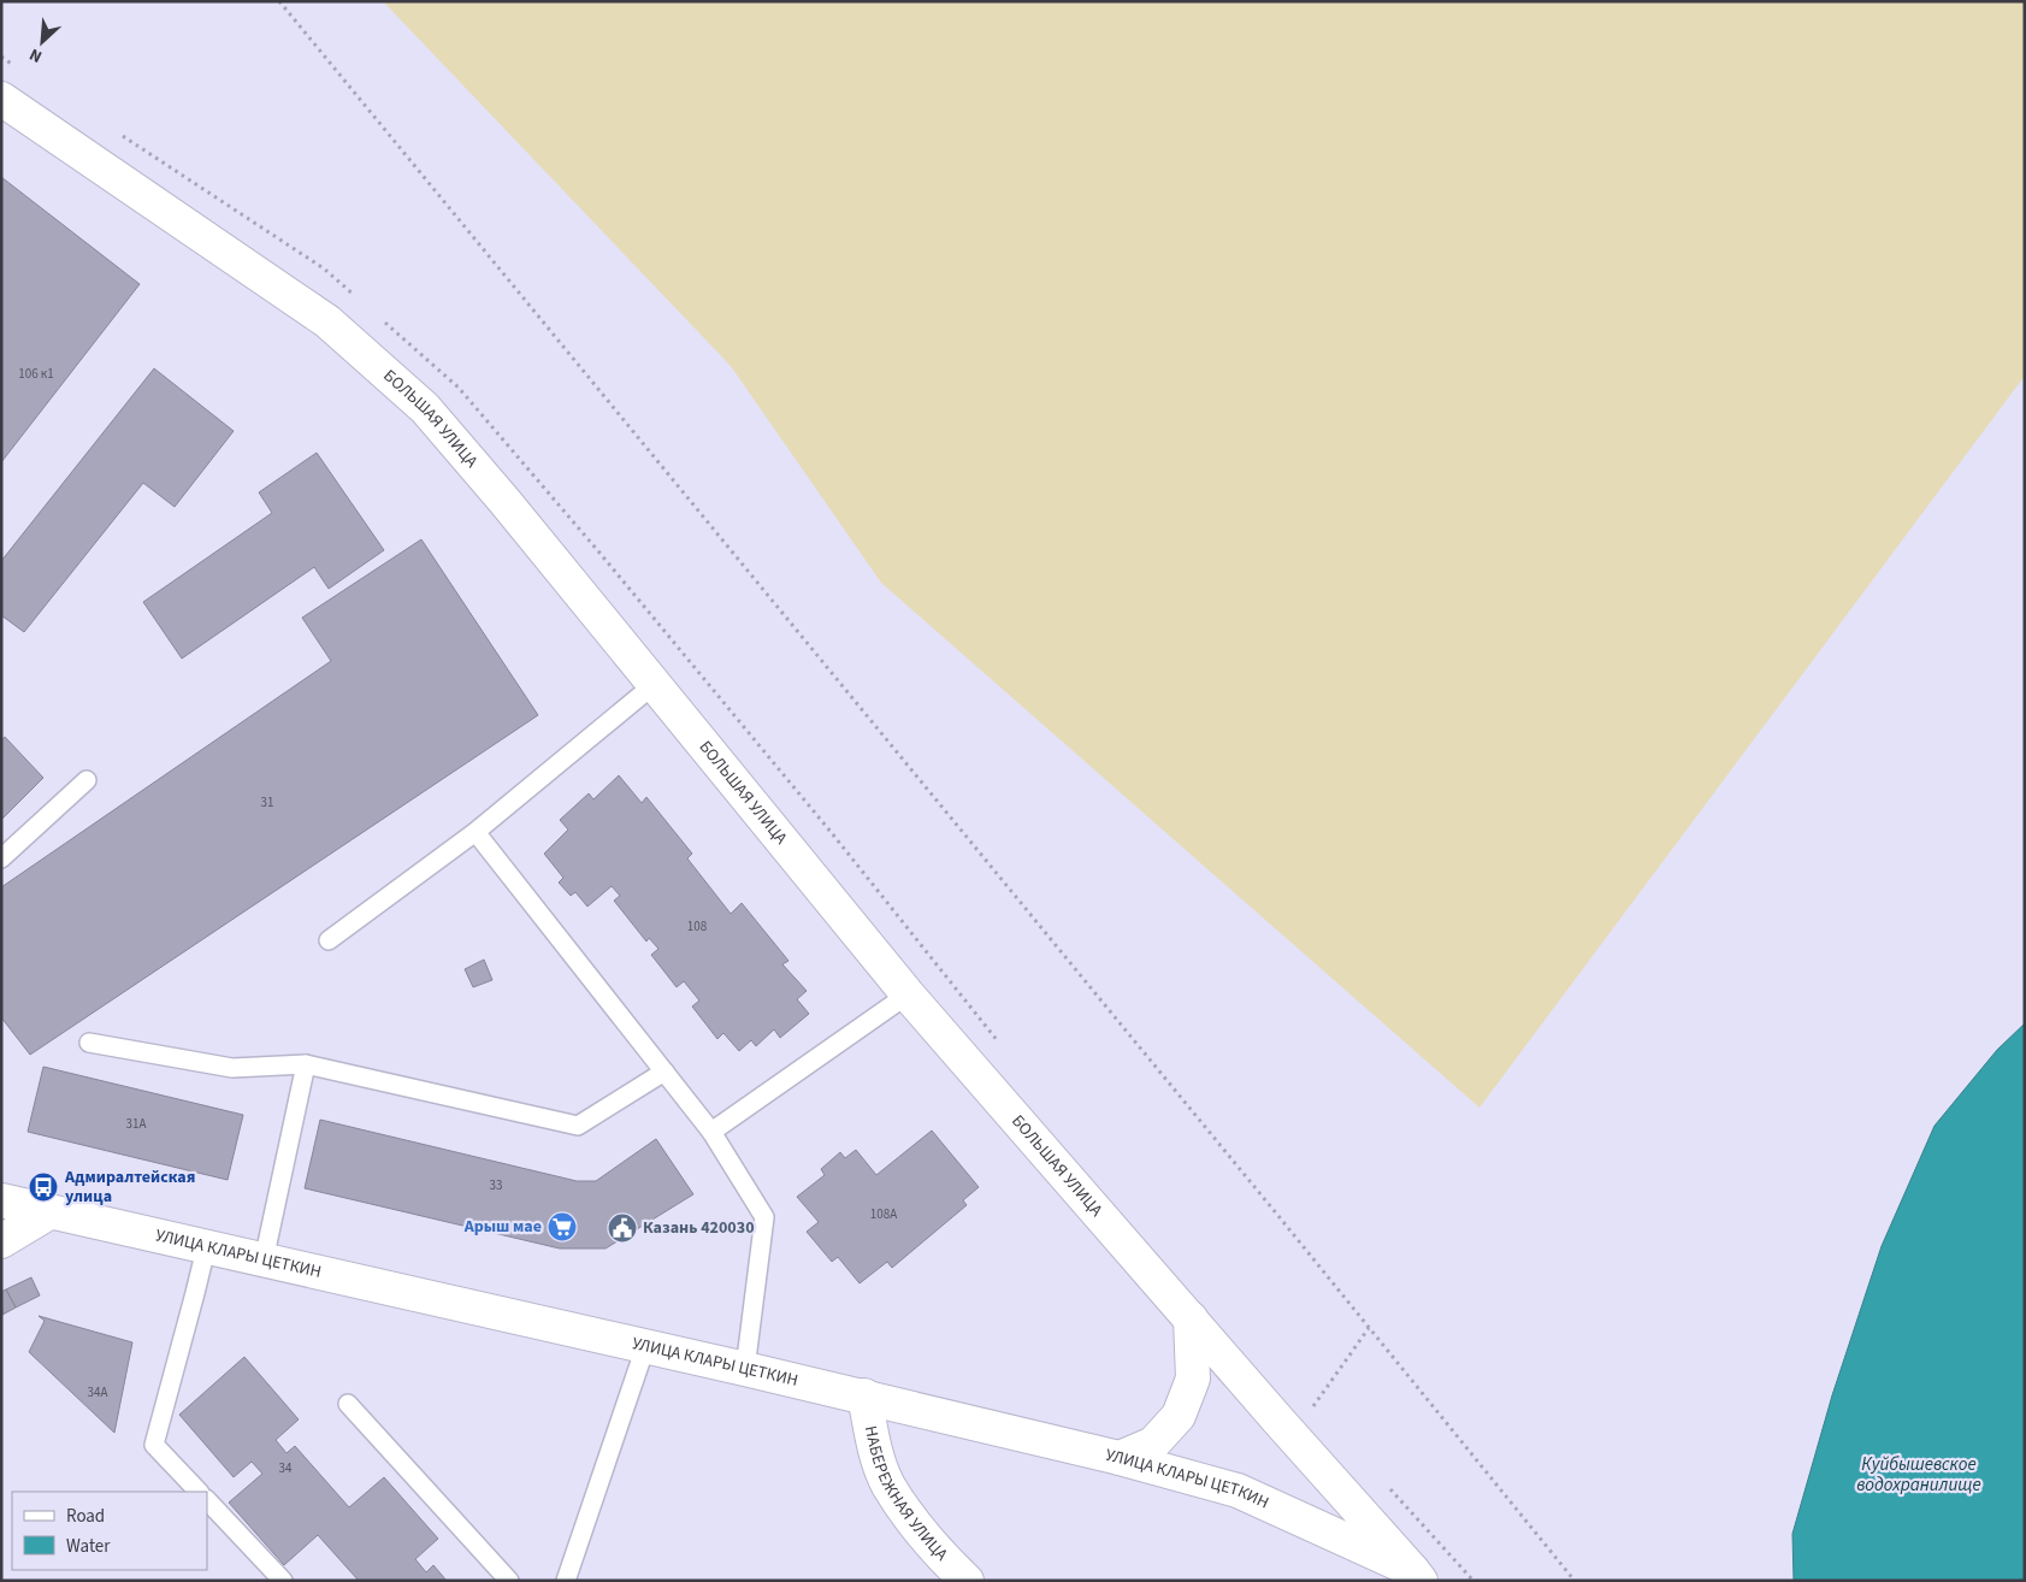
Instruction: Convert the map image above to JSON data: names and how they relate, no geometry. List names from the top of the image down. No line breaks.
{"streets":{"street":["БОЛЬШАЯ УЛИЦА","УЛИЦА КЛАРЫ ЦЕТКИН","НАБЕРЕЖНАЯ УЛИЦА"]},"crossings":[["БОЛЬШАЯ УЛИЦА","УЛИЦА КЛАРЫ ЦЕТКИН"],["УЛИЦА КЛАРЫ ЦЕТКИН","НАБЕРЕЖНАЯ УЛИЦА"]],"water":["Куйбышевское водохранилище"],"places":{"bus stop":["Адмиралтейская улица"],"supermarket":["Арыш мае"],"public building":["Казань 420030"]},"house_numbers":["106 к1","31","108","31А","33","108А","34А","34"],"legend":["Road","Water"],"north":"bottom left"}
